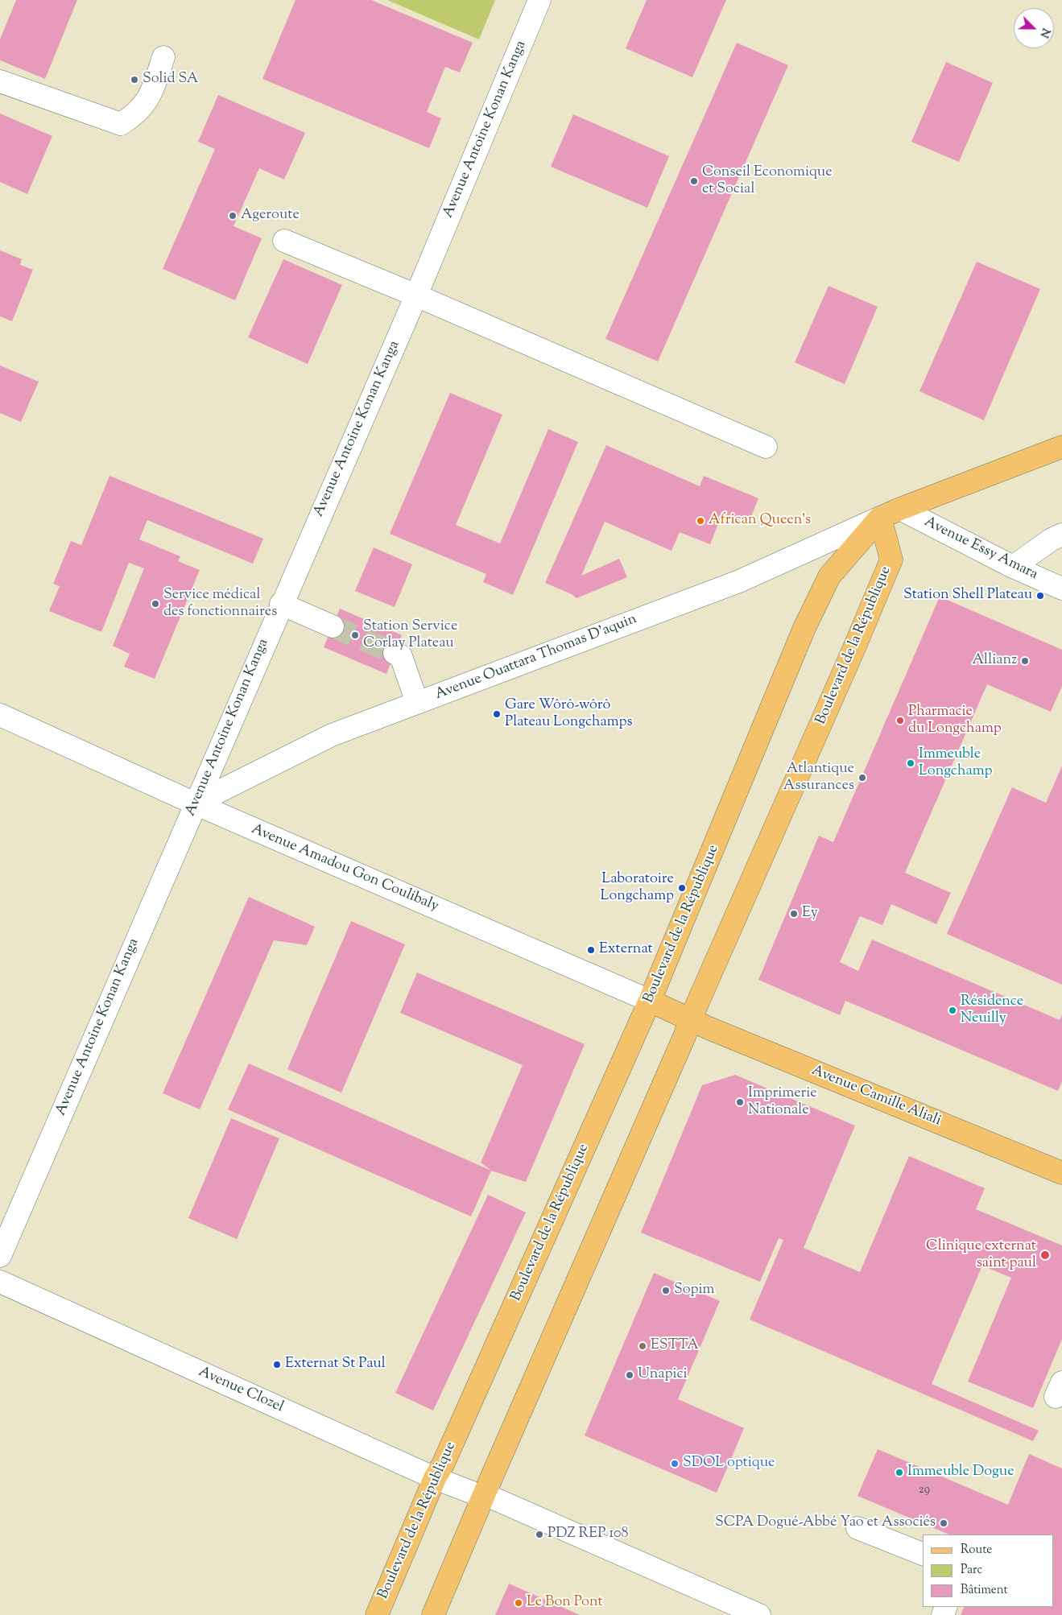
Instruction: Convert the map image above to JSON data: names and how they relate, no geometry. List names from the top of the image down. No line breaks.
{"streets":{"main road":["Boulevard de la République","Avenue Amadou Gon Coulibaly","Avenue Camille Aliali"],"street":["Avenue Antoine Konan Kanga","Avenue Essy Amara","Avenue Ouattara Thomas D'aquin","Avenue Clozel"]},"crossings":[["Avenue Antoine Konan Kanga","Avenue Ouattara Thomas D'aquin"],["Avenue Antoine Konan Kanga","Avenue Amadou Gon Coulibaly"],["Boulevard de la République","Avenue Ouattara Thomas D'aquin"],["Boulevard de la République","Avenue Amadou Gon Coulibaly"],["Boulevard de la République","Avenue Camille Aliali"],["Boulevard de la République","Avenue Clozel"],["Avenue Ouattara Thomas D'aquin","Avenue Amadou Gon Coulibaly"],["Avenue Amadou Gon Coulibaly","Avenue Camille Aliali"]],"places":["Solid SA","Conseil Economique et Social","Ageroute","African Queen's","Station Shell Plateau","Service médical des fonctionnaires","Station Service Corlay Plateau","Allianz","Gare Wôrô-wôrô Plateau Longchamps","Pharmacie du Longchamp","Immeuble Longchamp","Atlantique Assurances","Laboratoire Longchamp","Ey","Externat","Résidence Neuilly","Imprimerie Nationale","Clinique externat saint paul","Sopim","ESTTA","Externat St Paul","Unapici","SDOL optique","Immeuble Dogue","SCPA Dogué-Abbé Yao et Associés","PDZ REP 108","Le Bon Pont"],"house_numbers":["29"],"legend":["Route","Parc","Bâtiment"],"north":"bottom right"}
